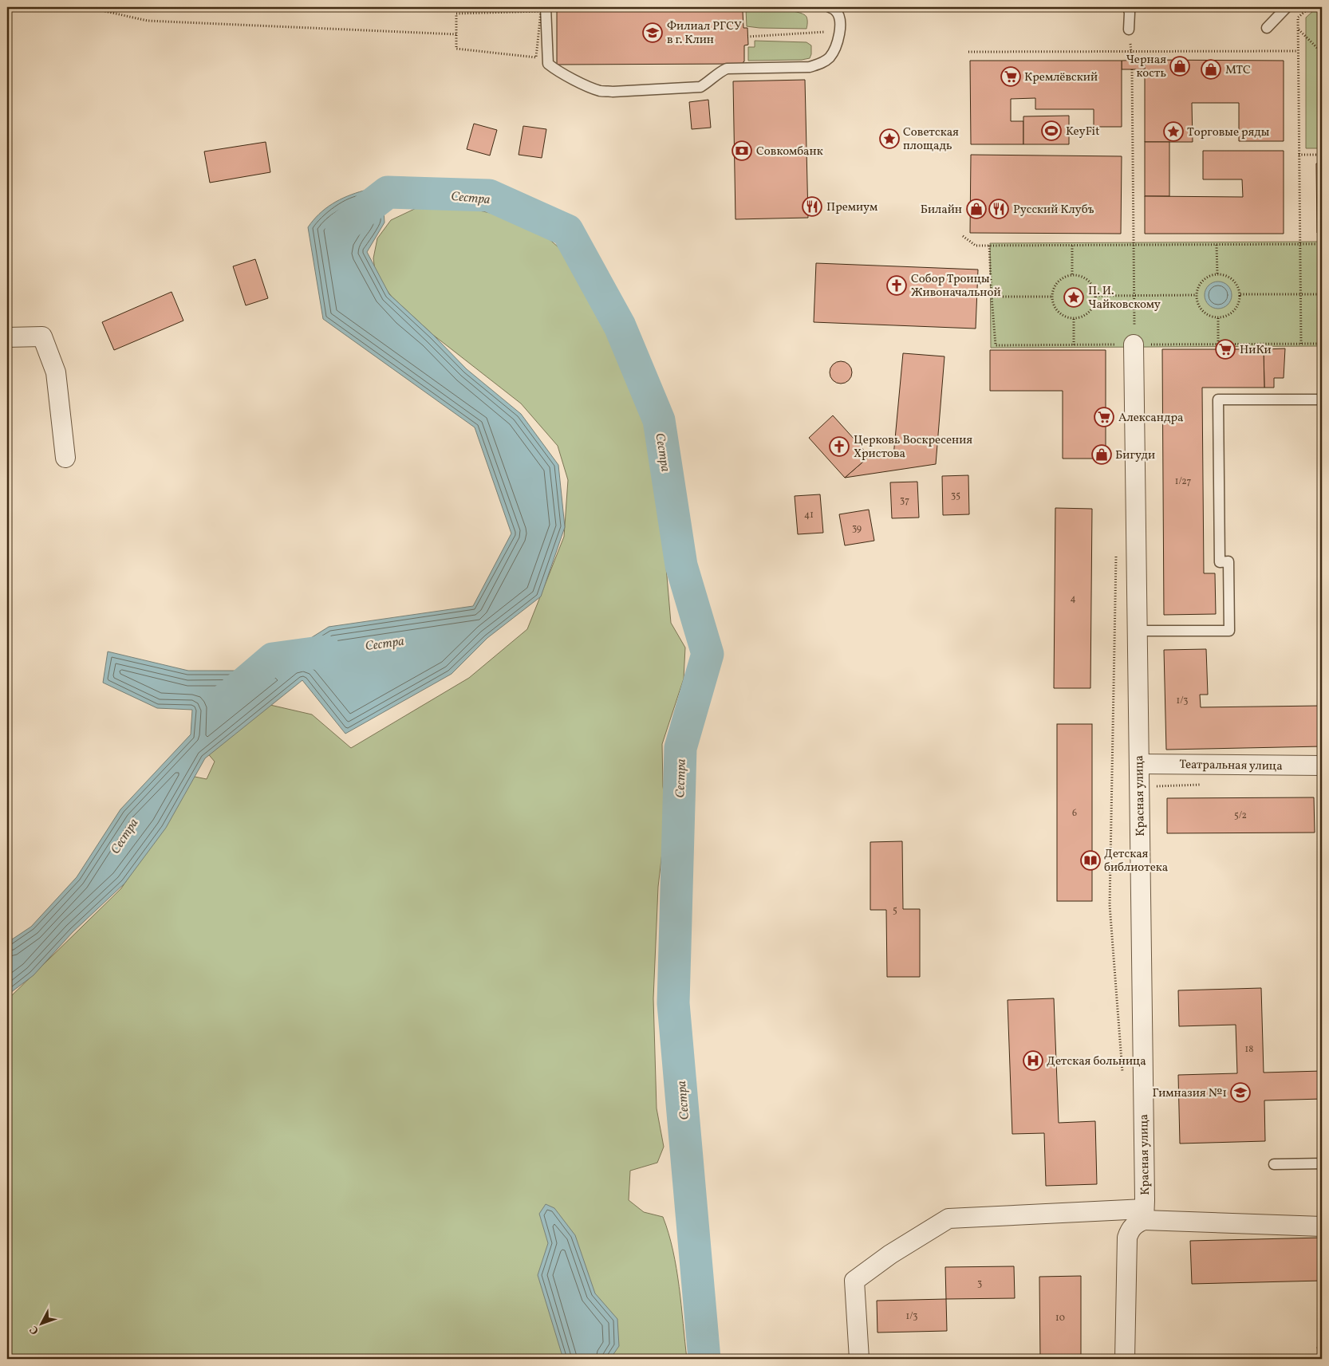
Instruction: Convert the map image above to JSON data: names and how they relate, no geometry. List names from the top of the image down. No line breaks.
{"streets":{"street":["Театральная улица","Красная улица"]},"crossings":[["Театральная улица","Красная улица"]],"water":["Сестра"],"places":{"school or university":["Филиал РГСУ в г. Клин","Гимназия №1"],"shop":["Черная кость","МТС","Билайн","Бигуди"],"supermarket":["Кремлёвский","НиКи","Александра"],"sports":["KeyFit"],"place":["Tорговые ряды","Советская площадь","П. И. Чайковскому"],"bank":["Совкомбанк"],"restaurant":["Премиум","Русский Клубъ"],"church":["Собор Троицы Живоначальной","Церковь Воскресения Христова"],"library":["Детская библиотека"],"hospital":["Детская больница"]},"house_numbers":["1/27","35","37","41","39","4","1/3","6","5/2","5","18","3","1/3","10"],"north":"bottom left"}
